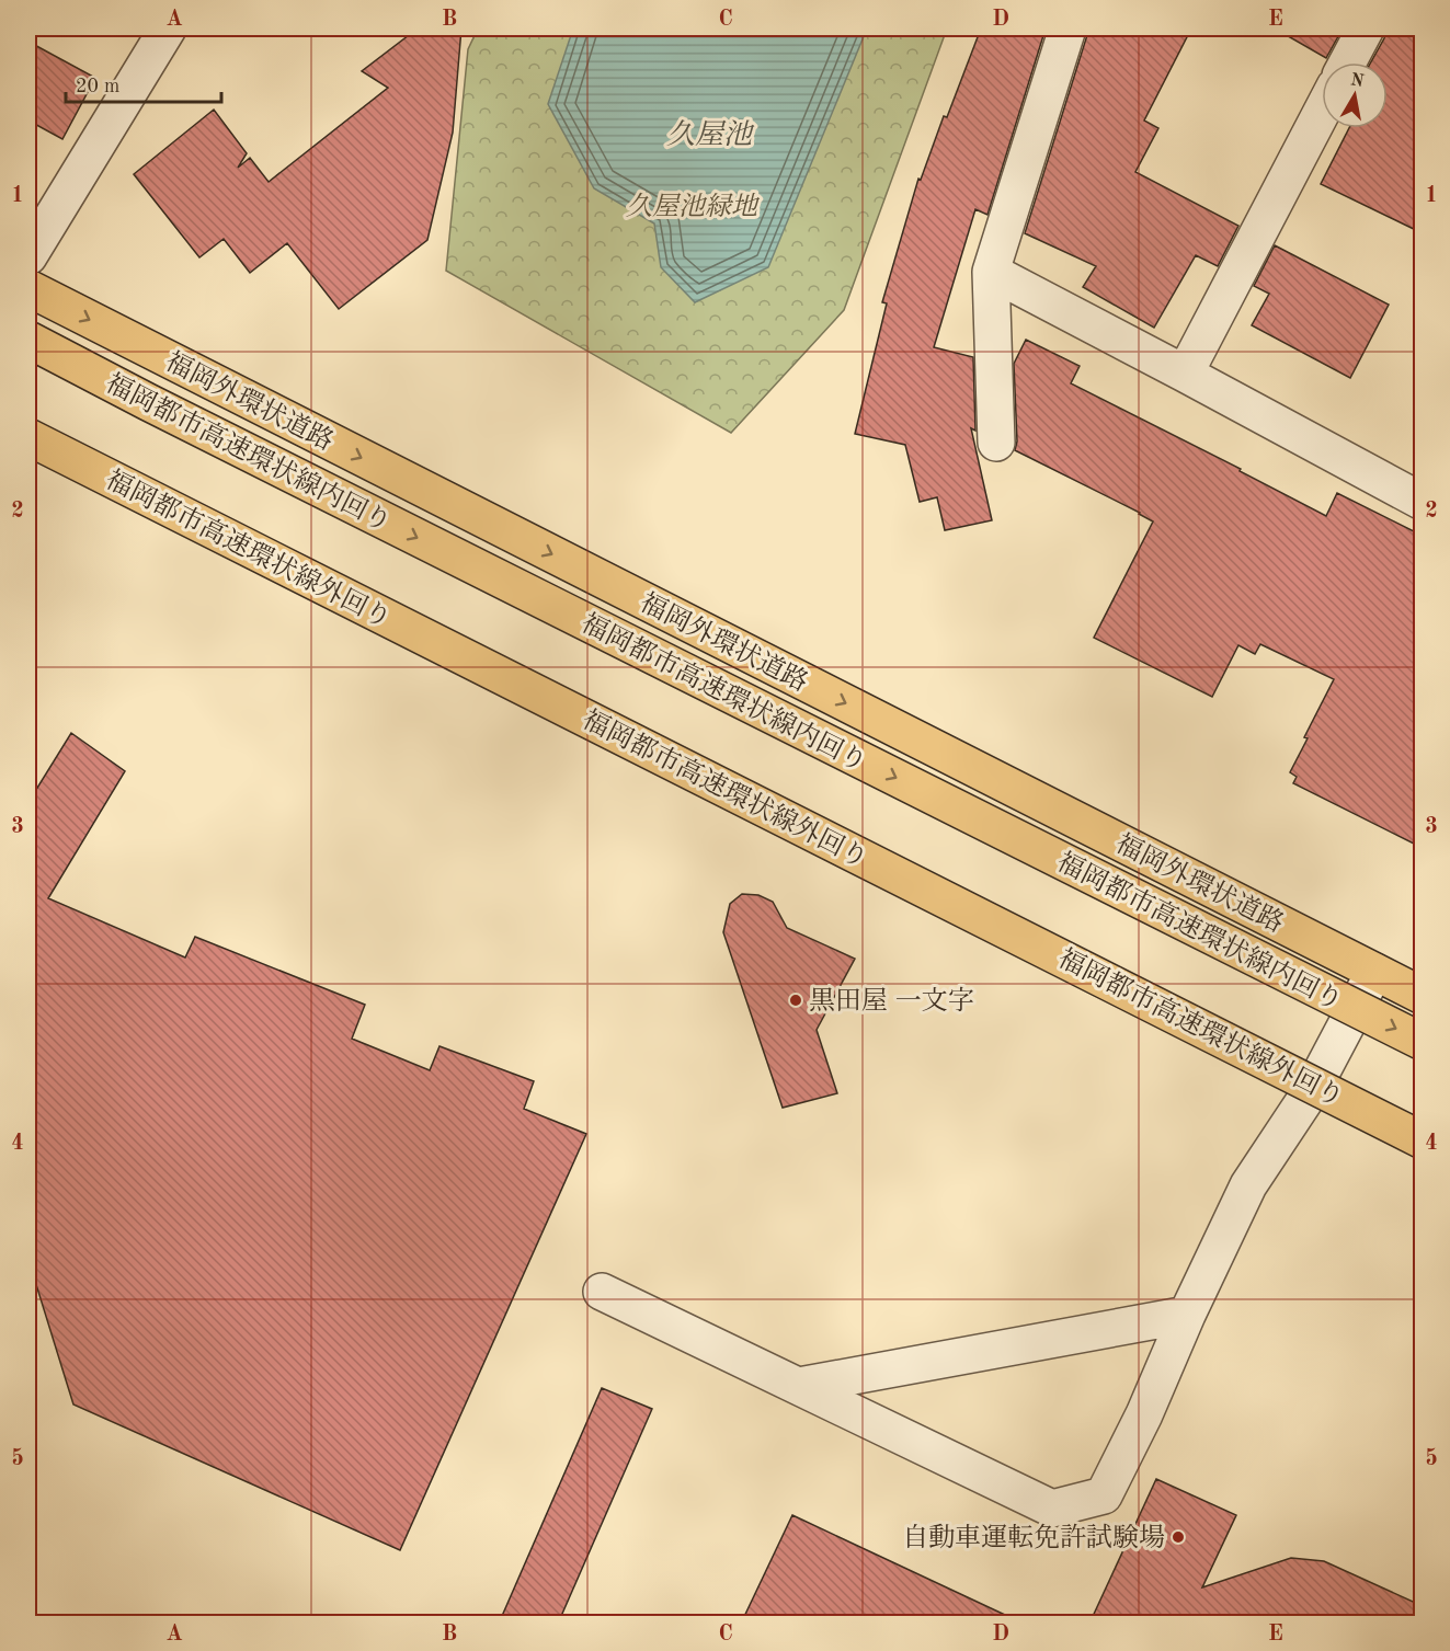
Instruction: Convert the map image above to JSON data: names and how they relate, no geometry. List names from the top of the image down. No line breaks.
{"streets":{"highway":["福岡外環状道路","福岡都市高速環状線内回り","福岡都市高速環状線外回り"]},"water":["久屋池"],"parks":["久屋池緑地"],"places":["黒田屋 一文字","自動車運転免許試験場"],"scale_bar":"20 m","north":"top","grid":{"columns":["A","B","C","D","E"],"rows":["1","2","3","4","5"]}}
